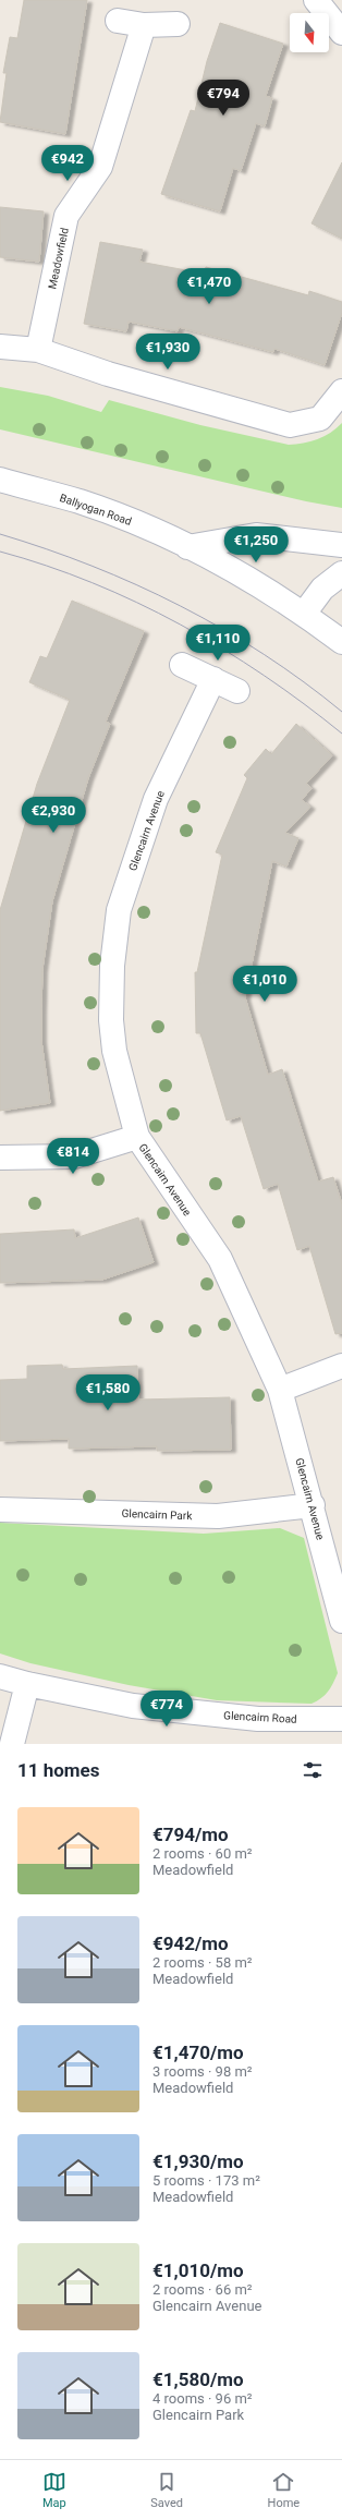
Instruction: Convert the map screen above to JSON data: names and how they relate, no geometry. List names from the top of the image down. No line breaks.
{"streets":{"street":["Meadowfield","Ballyogan Road","Glencairn Avenue","Glencairn Park","Glencairn Road"]},"crossings":[["Glencairn Avenue","Glencairn Park"]],"north":"bottom","page":{"price":["€794","€942","€1,470","€1,930","€1,250","€1,110","€2,930","€1,010","€814","€1,580","€774"],"heading":"11 homes","list":[{"name":"€794/mo","note":"2 rooms · 60 m² · Meadowfield"},{"name":"€942/mo","note":"2 rooms · 58 m² · Meadowfield"},{"name":"€1,470/mo","note":"3 rooms · 98 m² · Meadowfield"},{"name":"€1,930/mo","note":"5 rooms · 173 m² · Meadowfield"},{"name":"€1,010/mo","note":"2 rooms · 66 m² · Glencairn Avenue"},{"name":"€1,580/mo","note":"4 rooms · 96 m² · Glencairn Park"}],"tabs":["Map","Saved","Home"]}}
